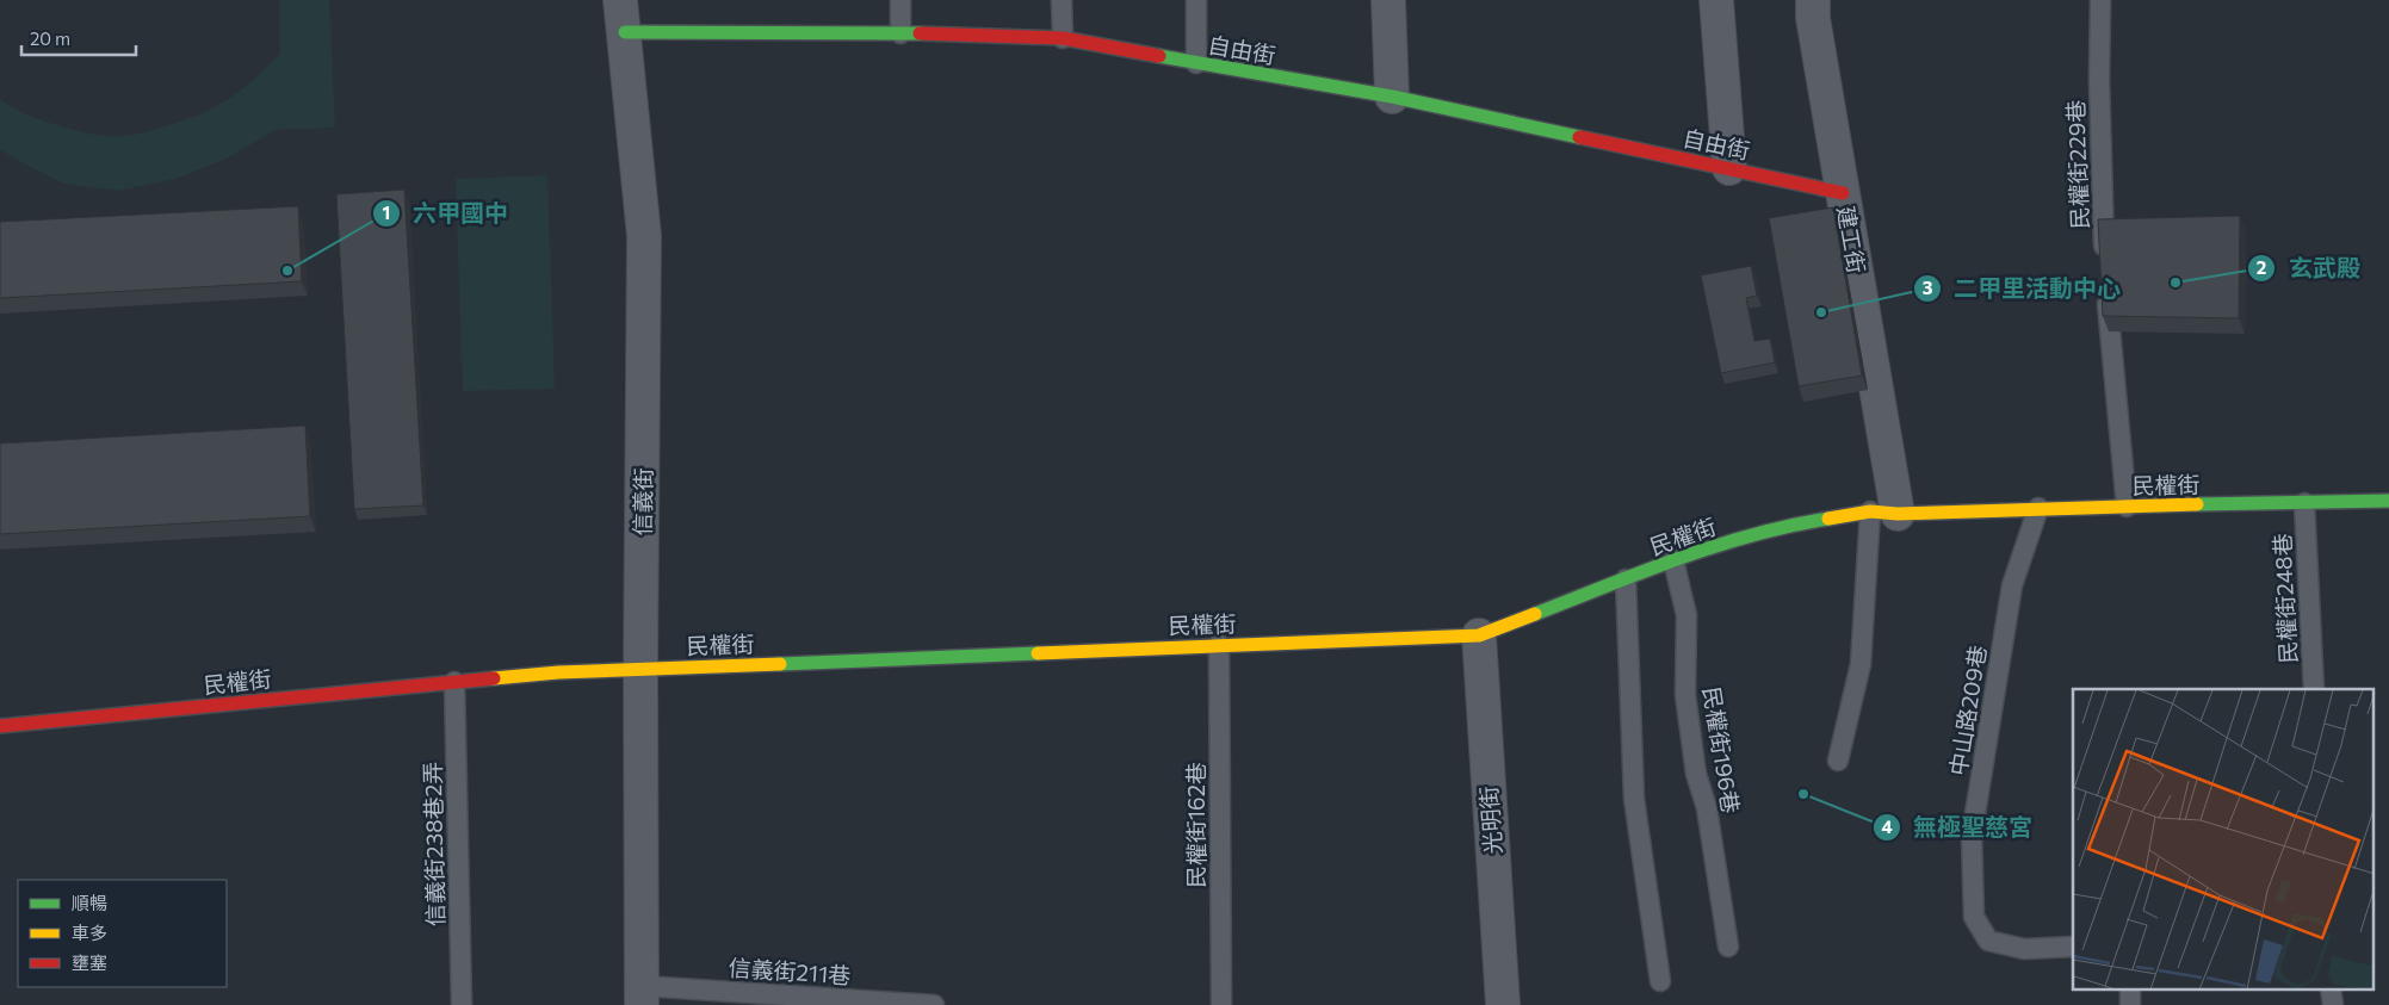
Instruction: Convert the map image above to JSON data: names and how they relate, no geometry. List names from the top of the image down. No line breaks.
{"streets":{"street":["自由街","建工街","民權街","信義街","光明街"],"lane":["民權街229巷","民權街248巷","中山路209巷","民權街196巷","民權街162巷","信義街238巷2弄","信義街211巷"]},"crossings":[["自由街","建工街"],["自由街","信義街"],["建工街","民權街"],["民權街","信義街"],["民權街","民權街248巷"],["民權街","中山路209巷"],["民權街","民權街196巷"],["民權街","光明街"],["民權街","民權街162巷"],["民權街","信義街238巷2弄"],["信義街","信義街211巷"]],"places":["六甲國中","玄武殿","二甲里活動中心","無極聖慈宮"],"legend":["順暢","車多","壅塞"],"scale_bar":"20 m"}
